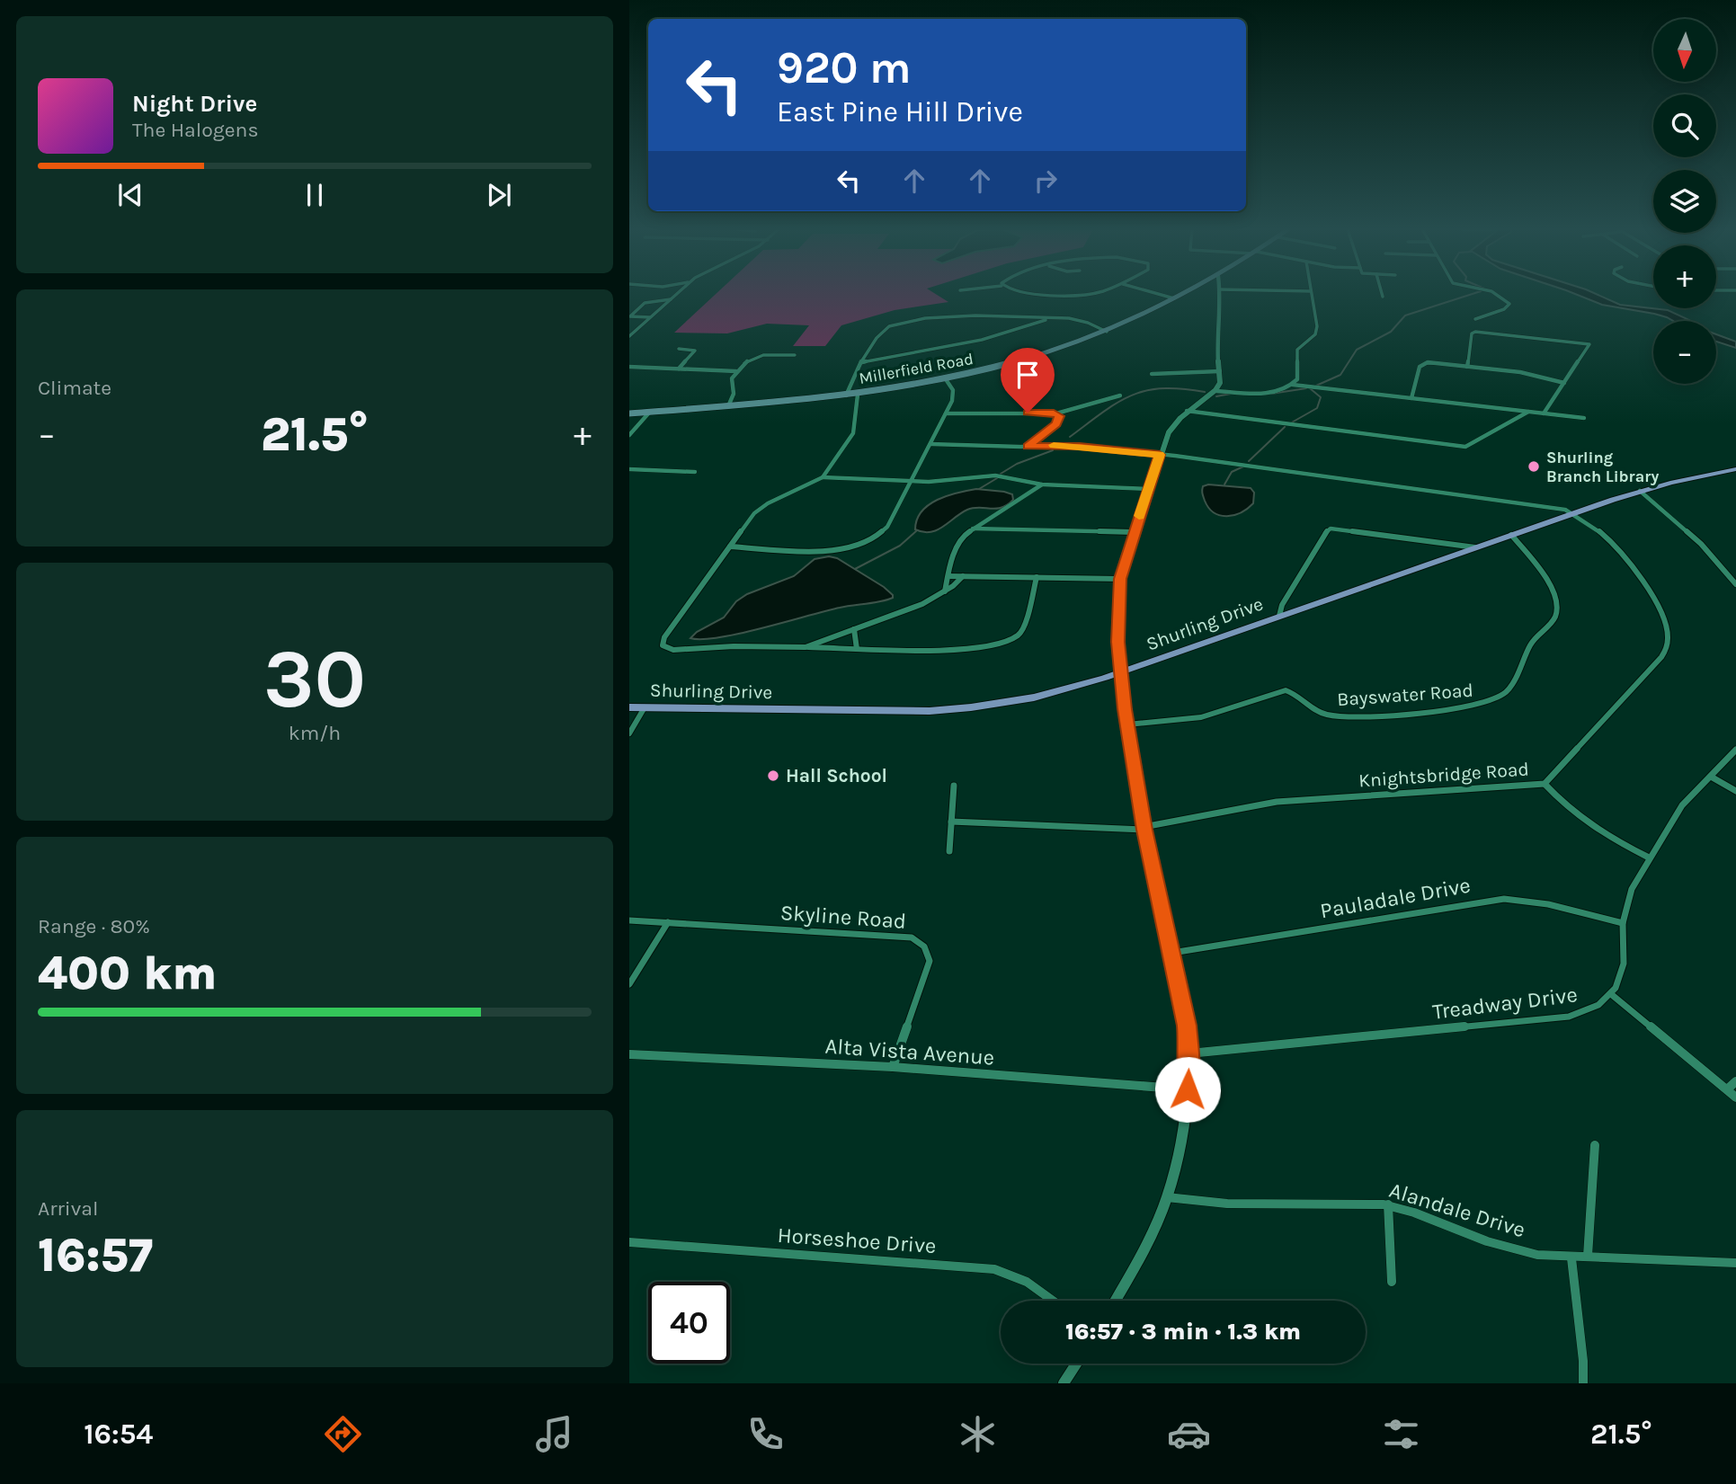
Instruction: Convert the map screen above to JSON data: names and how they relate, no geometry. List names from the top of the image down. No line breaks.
{"streets":{"main road":["Millerfield Road","Shurling Drive"],"street":["Bayswater Road","Knightsbridge Road","Pauladale Drive","Skyline Road","Treadway Drive","Alta Vista Avenue","Alandale Drive","Horseshoe Drive"]},"crossings":[["Shurling Drive","Bayswater Road"],["Shurling Drive","Knightsbridge Road"],["Skyline Road","Alta Vista Avenue"]],"places":["Shurling Branch Library","Hall School"],"north":"bottom","page":{"map_buttons":["+","−"],"turn":["920 m","East Pine Hill Drive"],"song":["Night Drive","The Halogens"],"tile":["Climate",["30","km/h"],["Range · 80%","400 km"],["Arrival","16:57"]],"heat":["−","21.5°","+"],"limit":"40","trip":"16:57 · 3 min · 1.3 km","tabs":["16:54","21.5°"]}}
